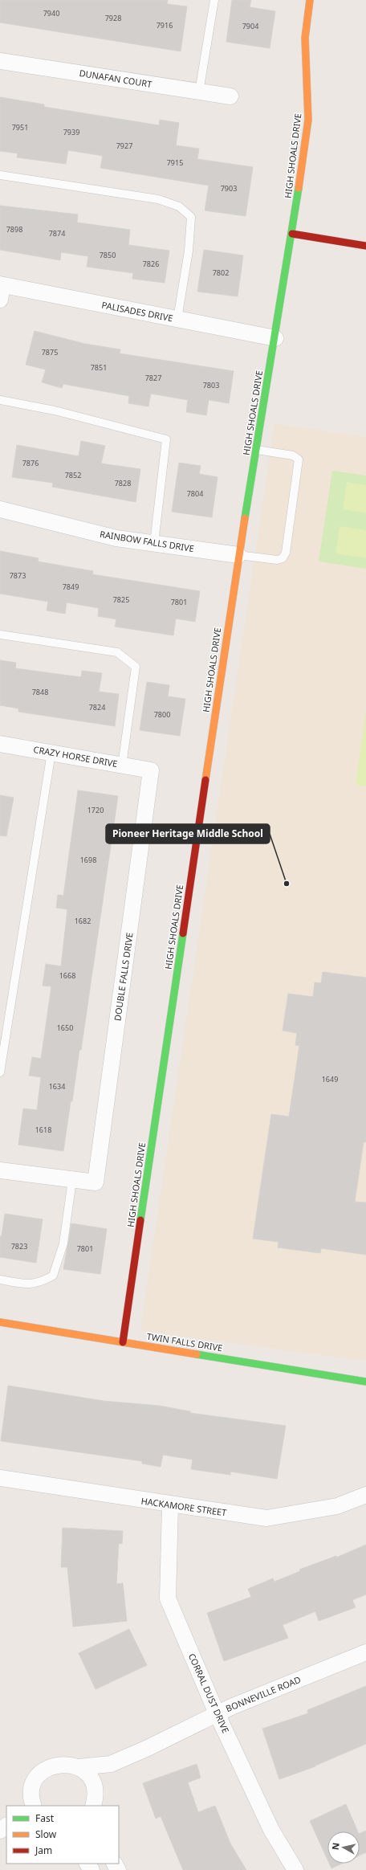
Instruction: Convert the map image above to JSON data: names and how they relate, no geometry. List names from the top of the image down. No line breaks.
{"streets":{"street":["DUNAFAN COURT","HIGH SHOALS DRIVE","PALISADES DRIVE","RAINBOW FALLS DRIVE","CRAZY HORSE DRIVE","DOUBLE FALLS DRIVE","TWIN FALLS DRIVE","HACKAMORE STREET","CORRAL DUST DRIVE","BONNEVILLE ROAD"]},"crossings":[["HIGH SHOALS DRIVE","PALISADES DRIVE"],["HIGH SHOALS DRIVE","RAINBOW FALLS DRIVE"],["HIGH SHOALS DRIVE","TWIN FALLS DRIVE"],["CRAZY HORSE DRIVE","DOUBLE FALLS DRIVE"],["HACKAMORE STREET","CORRAL DUST DRIVE"],["CORRAL DUST DRIVE","BONNEVILLE ROAD"]],"places":["Pioneer Heritage Middle School"],"house_numbers":["7940","7928","7916","7904","7951","7939","7927","7915","7903","7898","7874","7850","7826","7802","7875","7851","7827","7803","7876","7852","7828","7804","7873","7849","7825","7801","7848","7824","7800","1720","1698","1682","1668","1650","1649","1634","1618","7823","7801"],"legend":["Fast","Slow","Jam"],"north":"left"}
